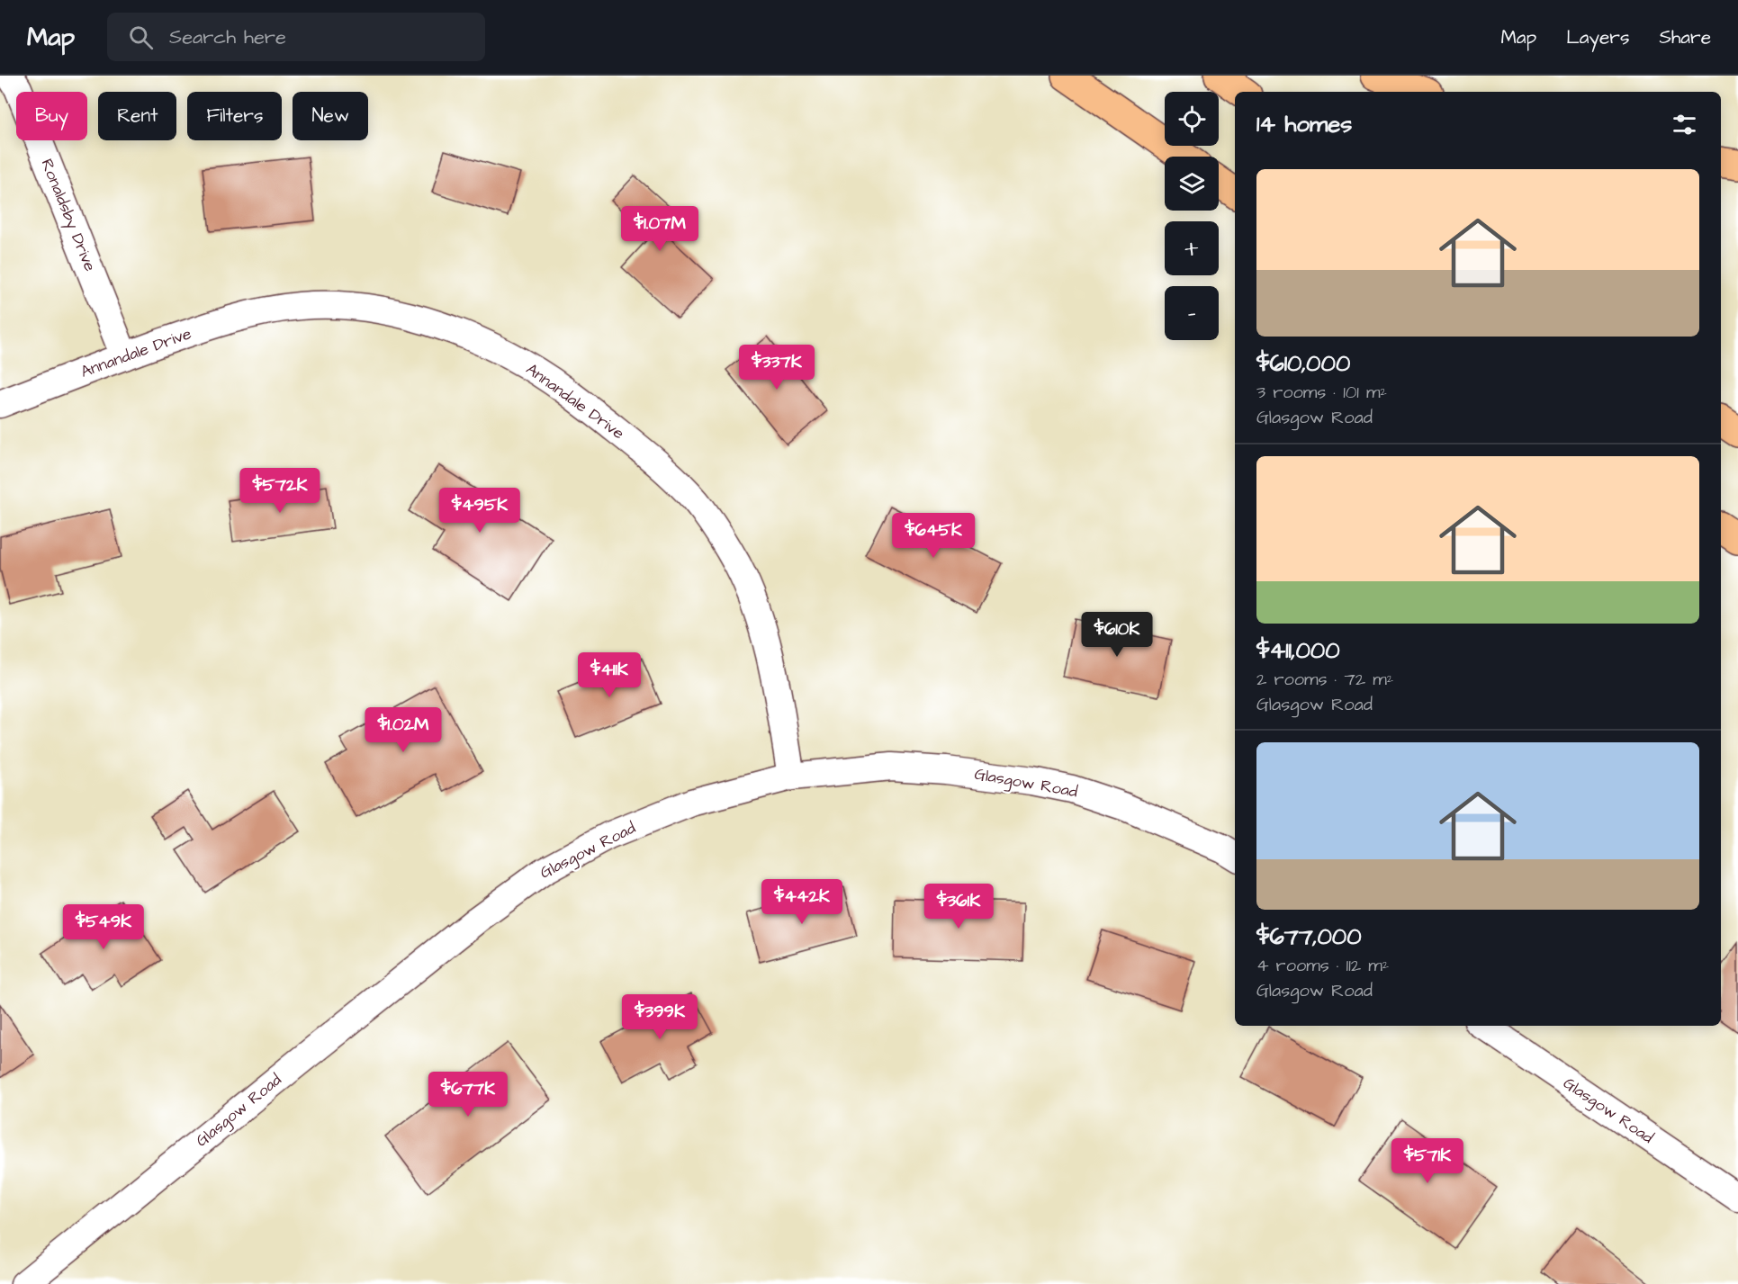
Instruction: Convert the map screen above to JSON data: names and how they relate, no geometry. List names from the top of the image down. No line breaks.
{"streets":{"street":["Ronaldsby Drive","Annandale Drive","Glasgow Road"]},"crossings":[["Ronaldsby Drive","Annandale Drive"],["Annandale Drive","Glasgow Road"]],"page":{"header":"Map","search":"Search here","nav":["Map","Layers","Share"],"map_buttons":["+","−"],"chip":["Buy","Rent","Filters","New"],"heading":"14 homes","list":[{"name":"$610,000","note":"3 rooms · 101 m² · Glasgow Road"},{"name":"$411,000","note":"2 rooms · 72 m² · Glasgow Road"},{"name":"$677,000","note":"4 rooms · 112 m² · Glasgow Road"}],"price":["$1.07M","$337K","$572K","$495K","$645K","$610K","$411K","$1.02M","$442K","$361K","$549K","$399K","$677K","$571K"]}}
